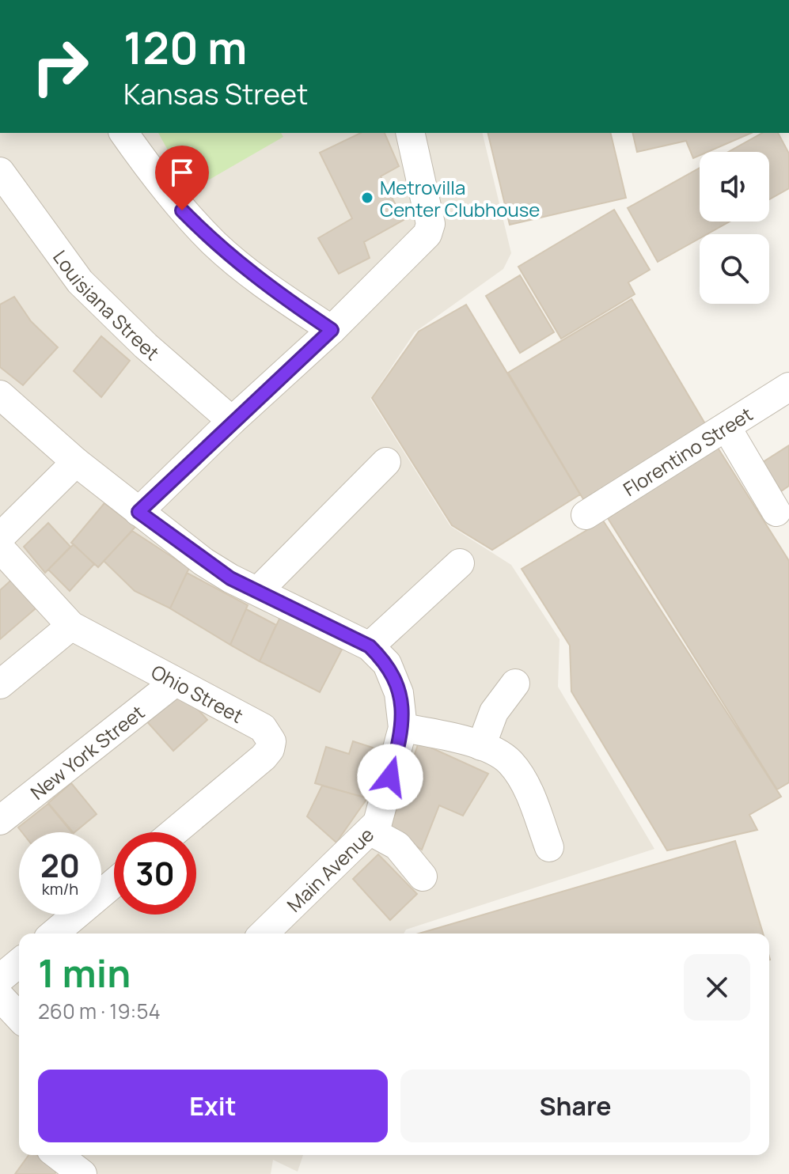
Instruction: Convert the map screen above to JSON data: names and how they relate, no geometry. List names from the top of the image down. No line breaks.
{"streets":{"street":["Louisiana Street","Florentino Street","Ohio Street","New York Street","Main Avenue"]},"crossings":[["Ohio Street","New York Street"]],"places":["Metrovilla Center Clubhouse"],"page":{"turn":["120 m","Kansas Street"],"speed":"20 km/h","limit":"30","heading":["1 min","260 m · 19:54"],"buttons":["Exit","Share"]}}
